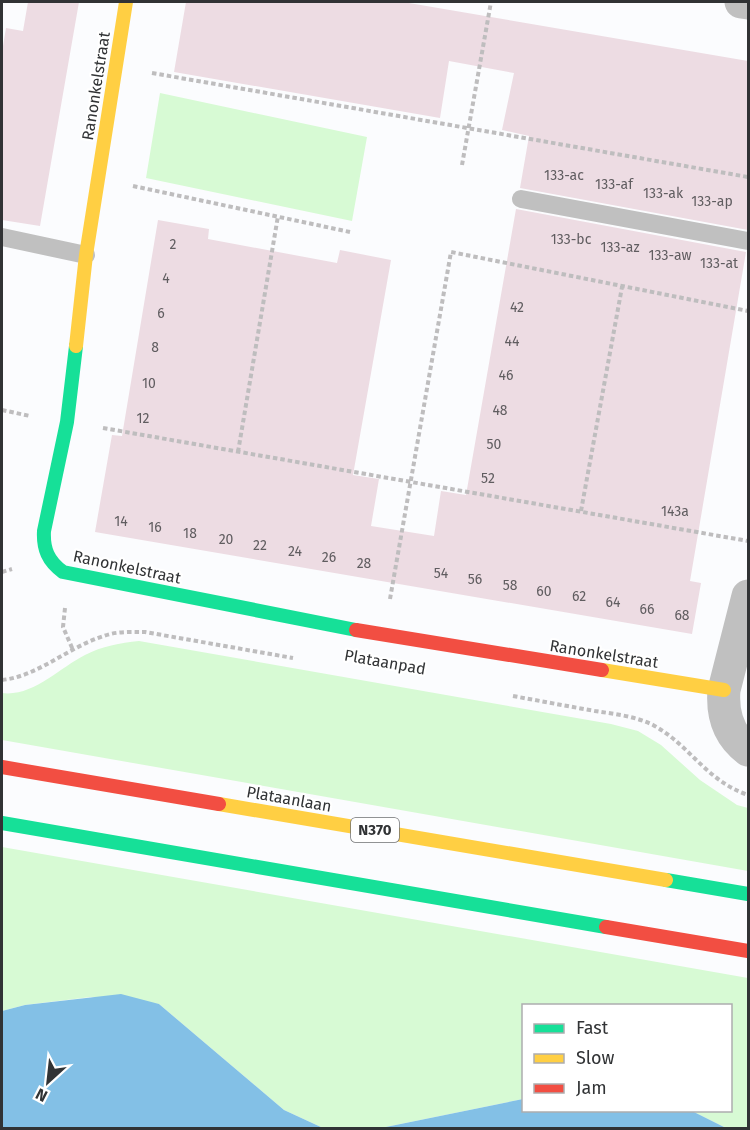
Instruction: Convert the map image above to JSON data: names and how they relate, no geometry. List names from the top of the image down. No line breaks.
{"streets":{"main road":["Ranonkelstraat","Plataanlaan","N370"]},"house_numbers":["133-ac","133-af","133-ak","133-ap","133-bc","2","133-az","133-aw","133-at","4","42","6","44","8","46","10","48","12","50","52","143a","14","16","18","20","22","24","26","28","54","56","58","60","62","64","66","68"],"legend":["Fast","Slow","Jam"],"north":"bottom left"}
